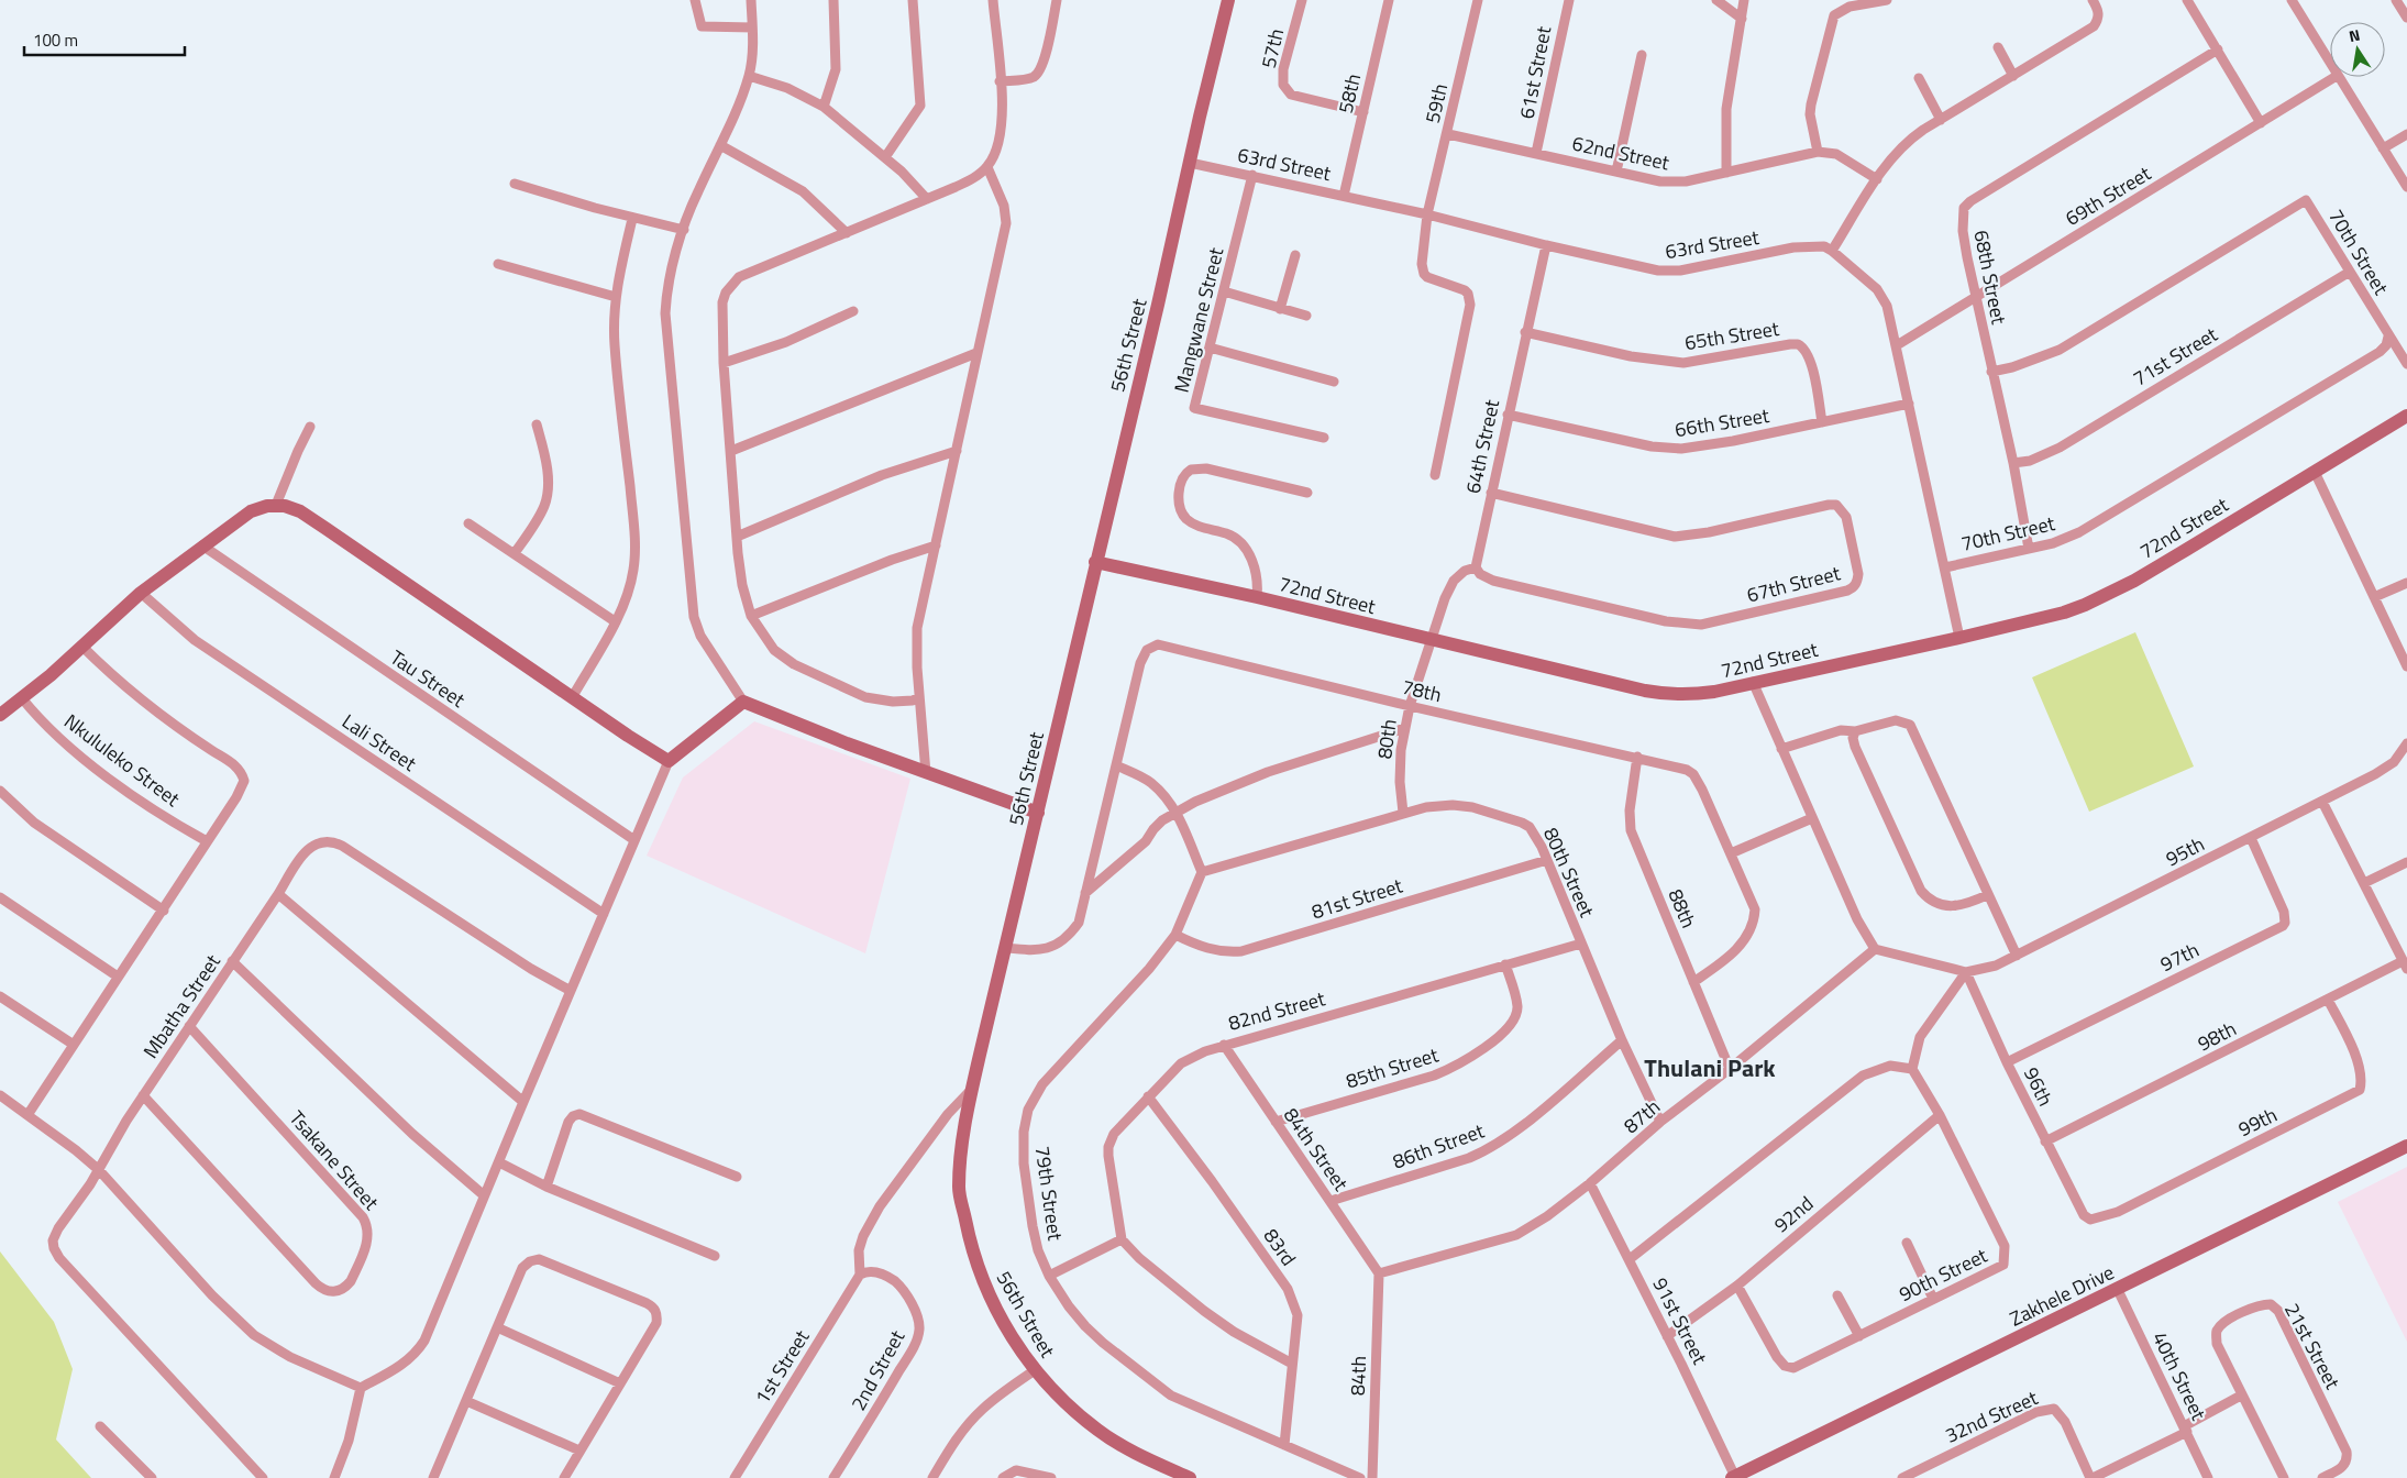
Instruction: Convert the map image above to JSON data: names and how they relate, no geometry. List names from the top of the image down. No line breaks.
{"streets":{"street":["57th","61st Street","58th","59th","62nd Street","63rd Street","69th Street","70th Street","68th Street","Mangwane Street","65th Street","56th Street","71st Street","66th Street","64th Street","72nd Street","67th Street","Tau Street","78th","80th","Lali Street","Nkululeko Street","95th","80th Street","81st Street","88th","97th","Mbatha Street","82nd Street","98th","85th Street","96th","87th","99th","86th Street","84th Street","Tsakane Street","79th Street","92nd","83rd","90th Street","Zakhele Drive","91st Street","21st Street","1st Street","2nd Street","84th","40th Street","32nd Street"]},"crossings":[["57th","58th"],["61st Street","62nd Street"],["58th","63rd Street"],["59th","62nd Street"],["59th","63rd Street"],["63rd Street","Mangwane Street"],["63rd Street","56th Street"],["63rd Street","64th Street"],["69th Street","68th Street"],["70th Street","68th Street"],["70th Street","71st Street"],["68th Street","71st Street"],["65th Street","66th Street"],["65th Street","64th Street"],["56th Street","72nd Street"],["56th Street","78th"],["66th Street","64th Street"],["64th Street","67th Street"],["72nd Street","80th"],["78th","80th"],["78th","88th"],["80th","80th Street"],["95th","97th"],["95th","96th"],["80th Street","81st Street"],["80th Street","82nd Street"],["80th Street","87th"],["80th Street","86th Street"],["80th Street","79th Street"],["81st Street","79th Street"],["88th","87th"],["97th","96th"],["Mbatha Street","Tsakane Street"],["82nd Street","85th Street"],["82nd Street","84th Street"],["82nd Street","83rd"],["98th","96th"],["98th","99th"],["85th Street","84th Street"],["96th","99th"],["87th","84th Street"],["87th","91st Street"],["87th","84th"],["86th Street","84th Street"],["84th Street","84th"],["79th Street","83rd"],["92nd","90th Street"],["92nd","91st Street"],["Zakhele Drive","91st Street"],["Zakhele Drive","40th Street"],["1st Street","2nd Street"]],"districts":["Thulani Park"],"scale_bar":"100 m","north":"top"}
